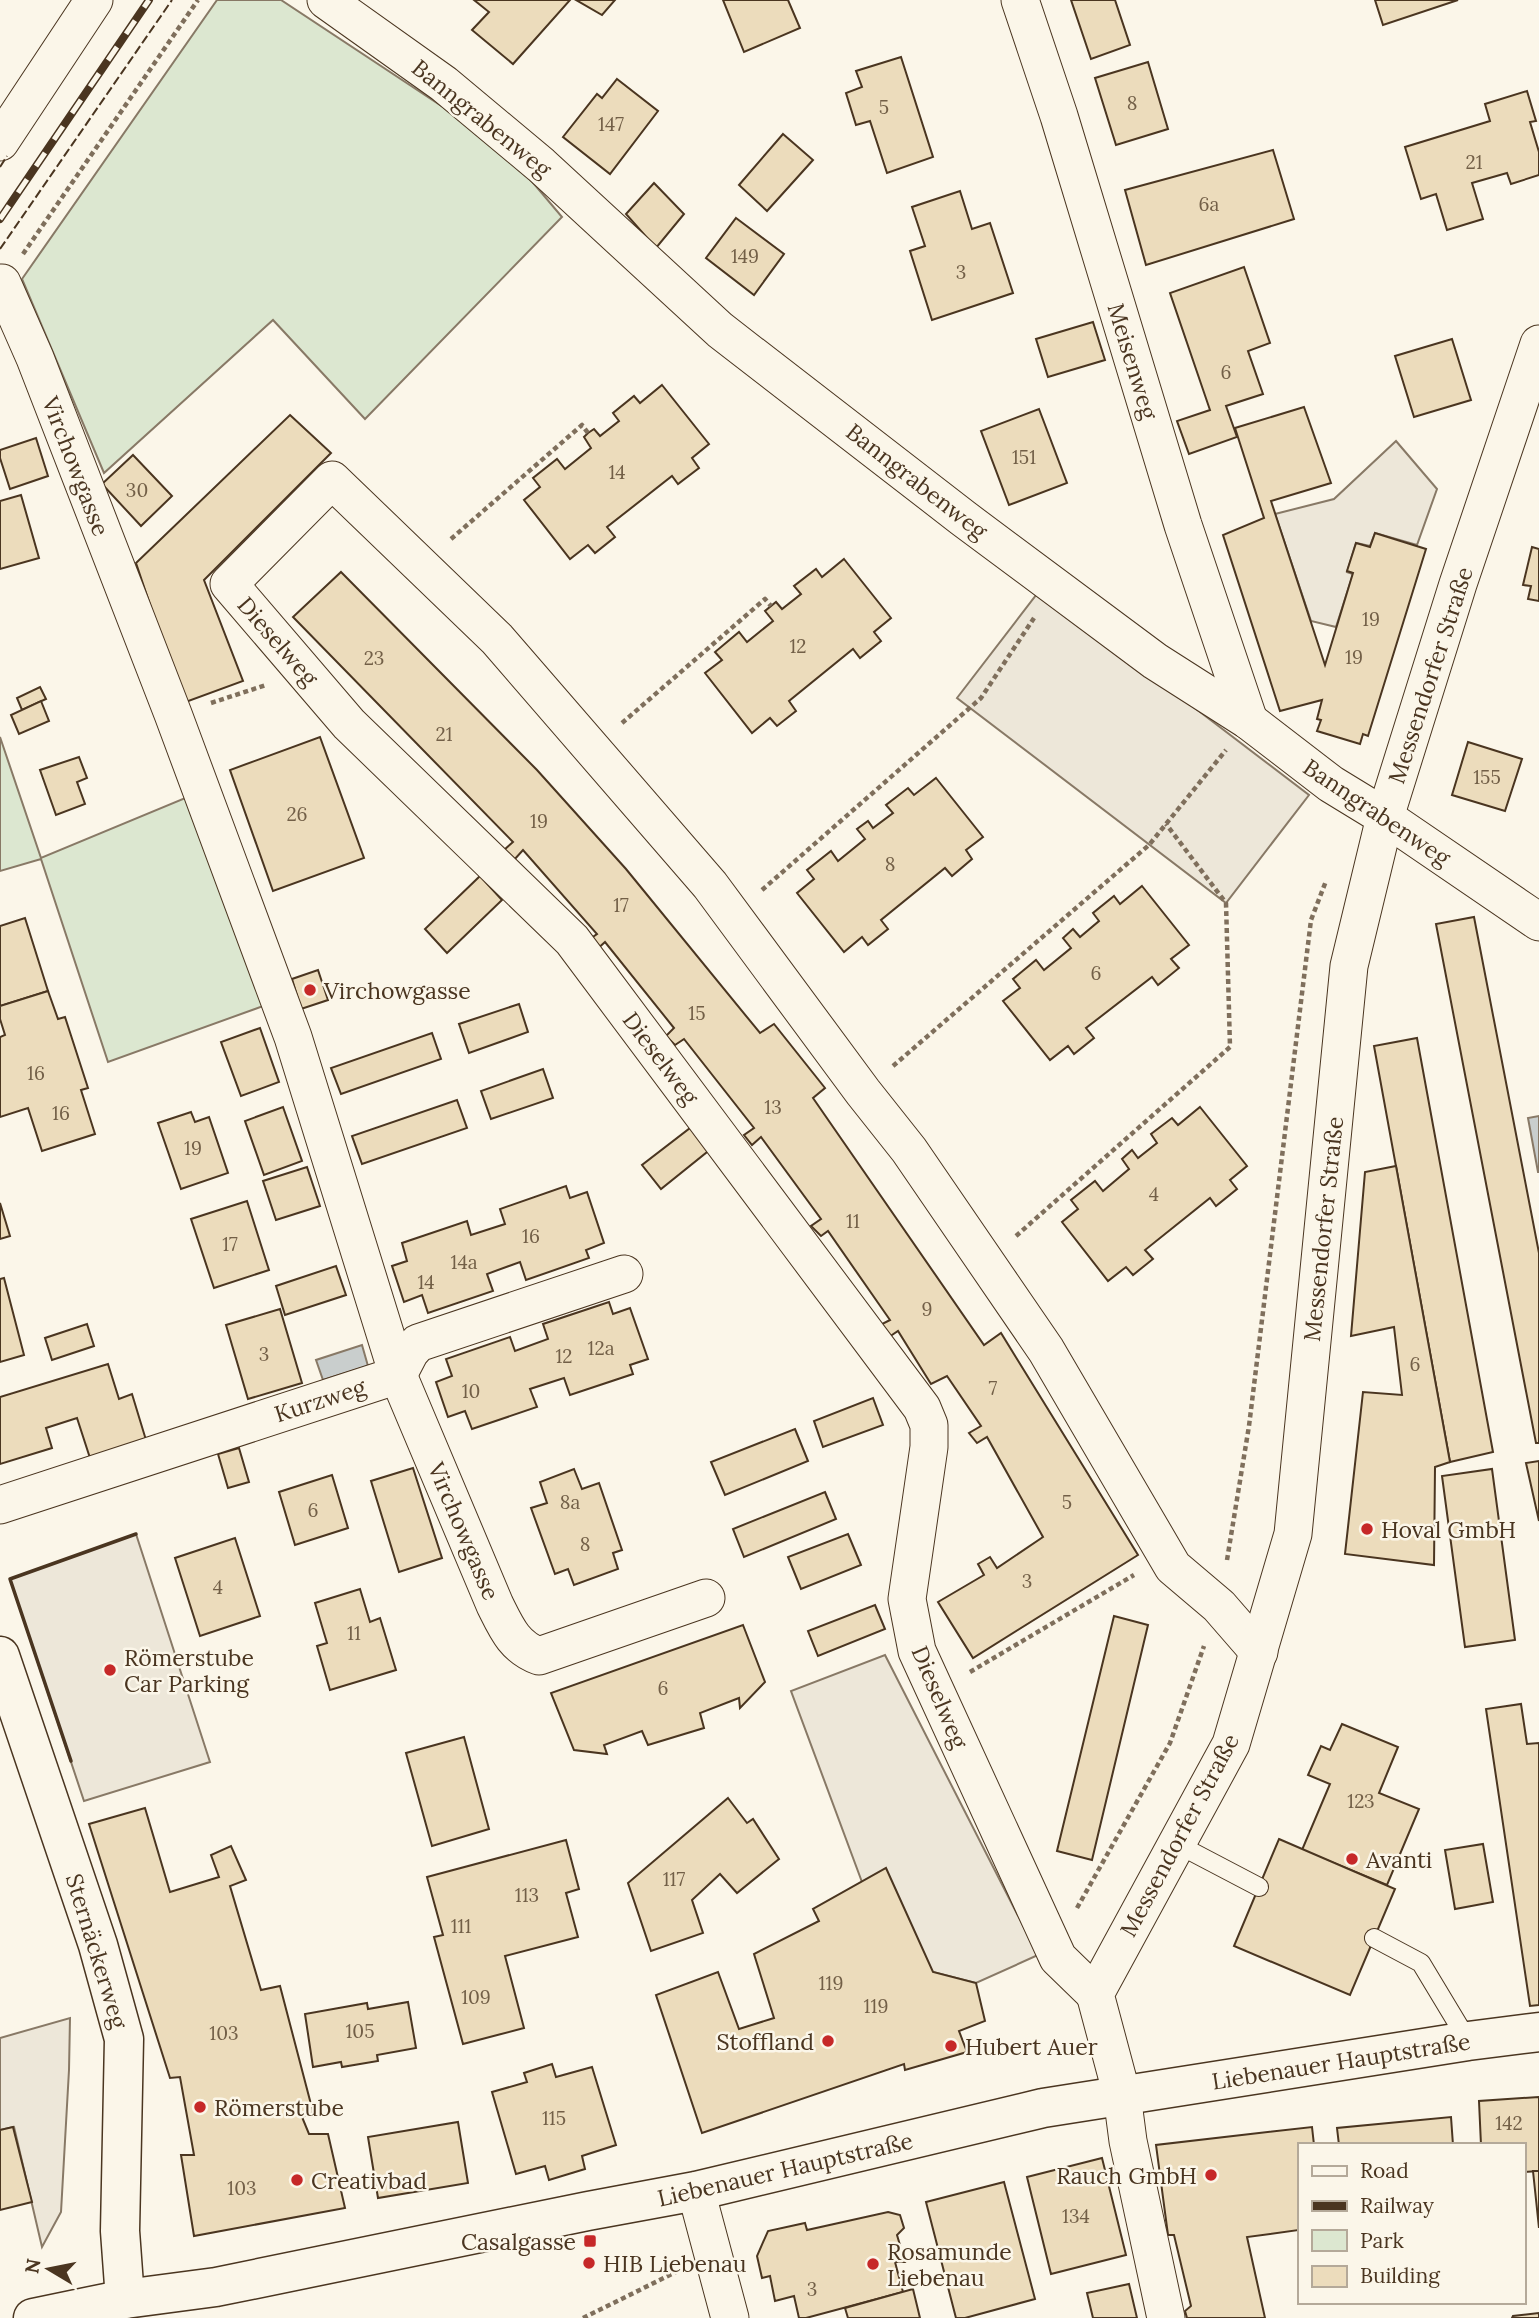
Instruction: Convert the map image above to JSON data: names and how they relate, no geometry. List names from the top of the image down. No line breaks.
{"streets":{"main road":["Sternäckerweg","Liebenauer Hauptstraße"],"street":["Banngrabenweg","Meisenweg","Virchowgasse","Dieselweg","Messendorfer Straße","Kurzweg"]},"crossings":[["Banngrabenweg","Meisenweg"],["Banngrabenweg","Messendorfer Straße"],["Virchowgasse","Kurzweg"],["Dieselweg","Messendorfer Straße"],["Sternäckerweg","Liebenauer Hauptstraße"]],"places":{"other":["Virchowgasse","Hoval GmbH","Römerstube Car Parking","Avanti","Stoffland","Hubert Auer","Römerstube","Rauch GmbH","Creativbad","HIB Liebenau","Rosamunde Liebenau"],"transit":["Casalgasse"]},"house_numbers":["8","5","147","21","6a","149","3","6","151","14","30","19","12","19","23","21","155","26","19","8","17","6","15","16","13","16","19","4","11","16","17","14a","14","9","12a","3","12","6","7","10","8a","5","6","8","3","4","11","6","123","117","113","111","119","109","119","105","103","115","142","103","134","3"],"legend":["Road","Railway","Park","Building"],"north":"left"}
